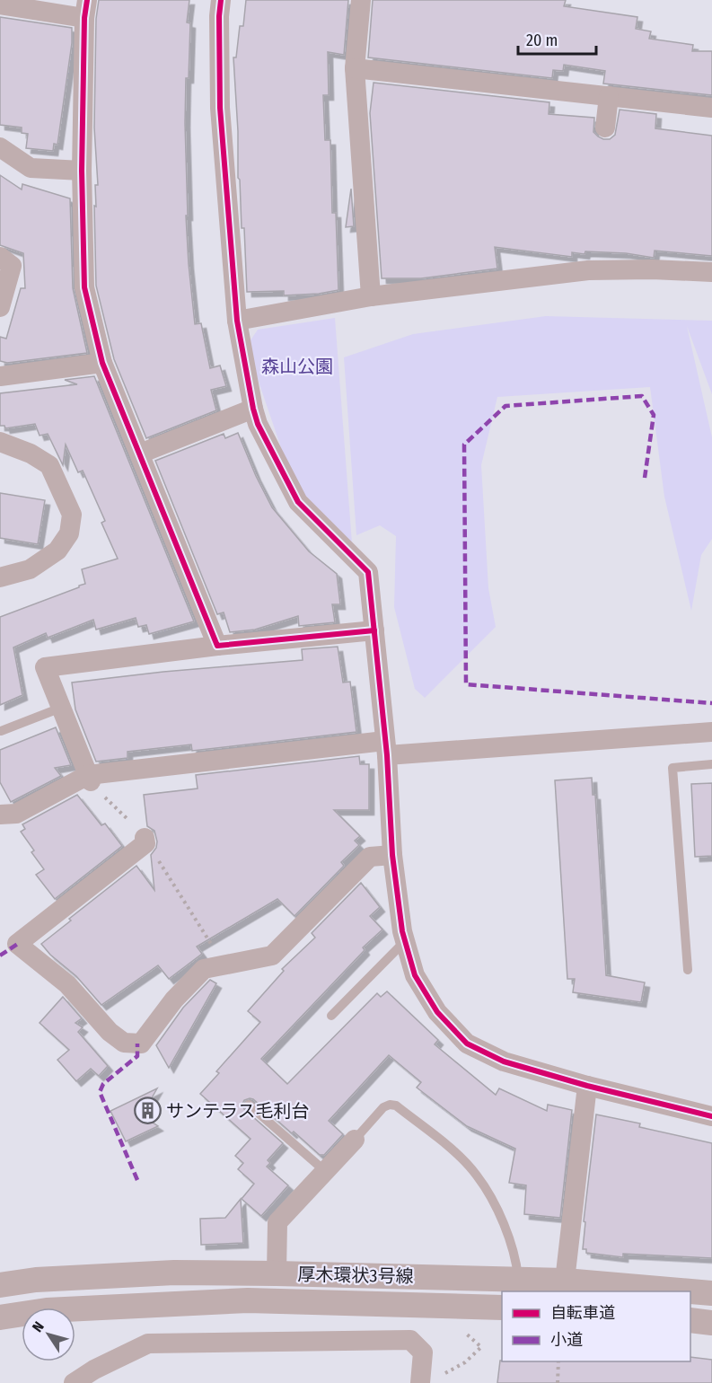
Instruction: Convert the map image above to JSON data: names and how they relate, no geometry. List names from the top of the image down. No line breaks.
{"streets":{"street":["厚木環状3号線"]},"parks":["森山公園"],"places":{"building":["サンテラス毛利台"]},"legend":["自転車道","小道"],"scale_bar":"20 m","north":"top left"}
